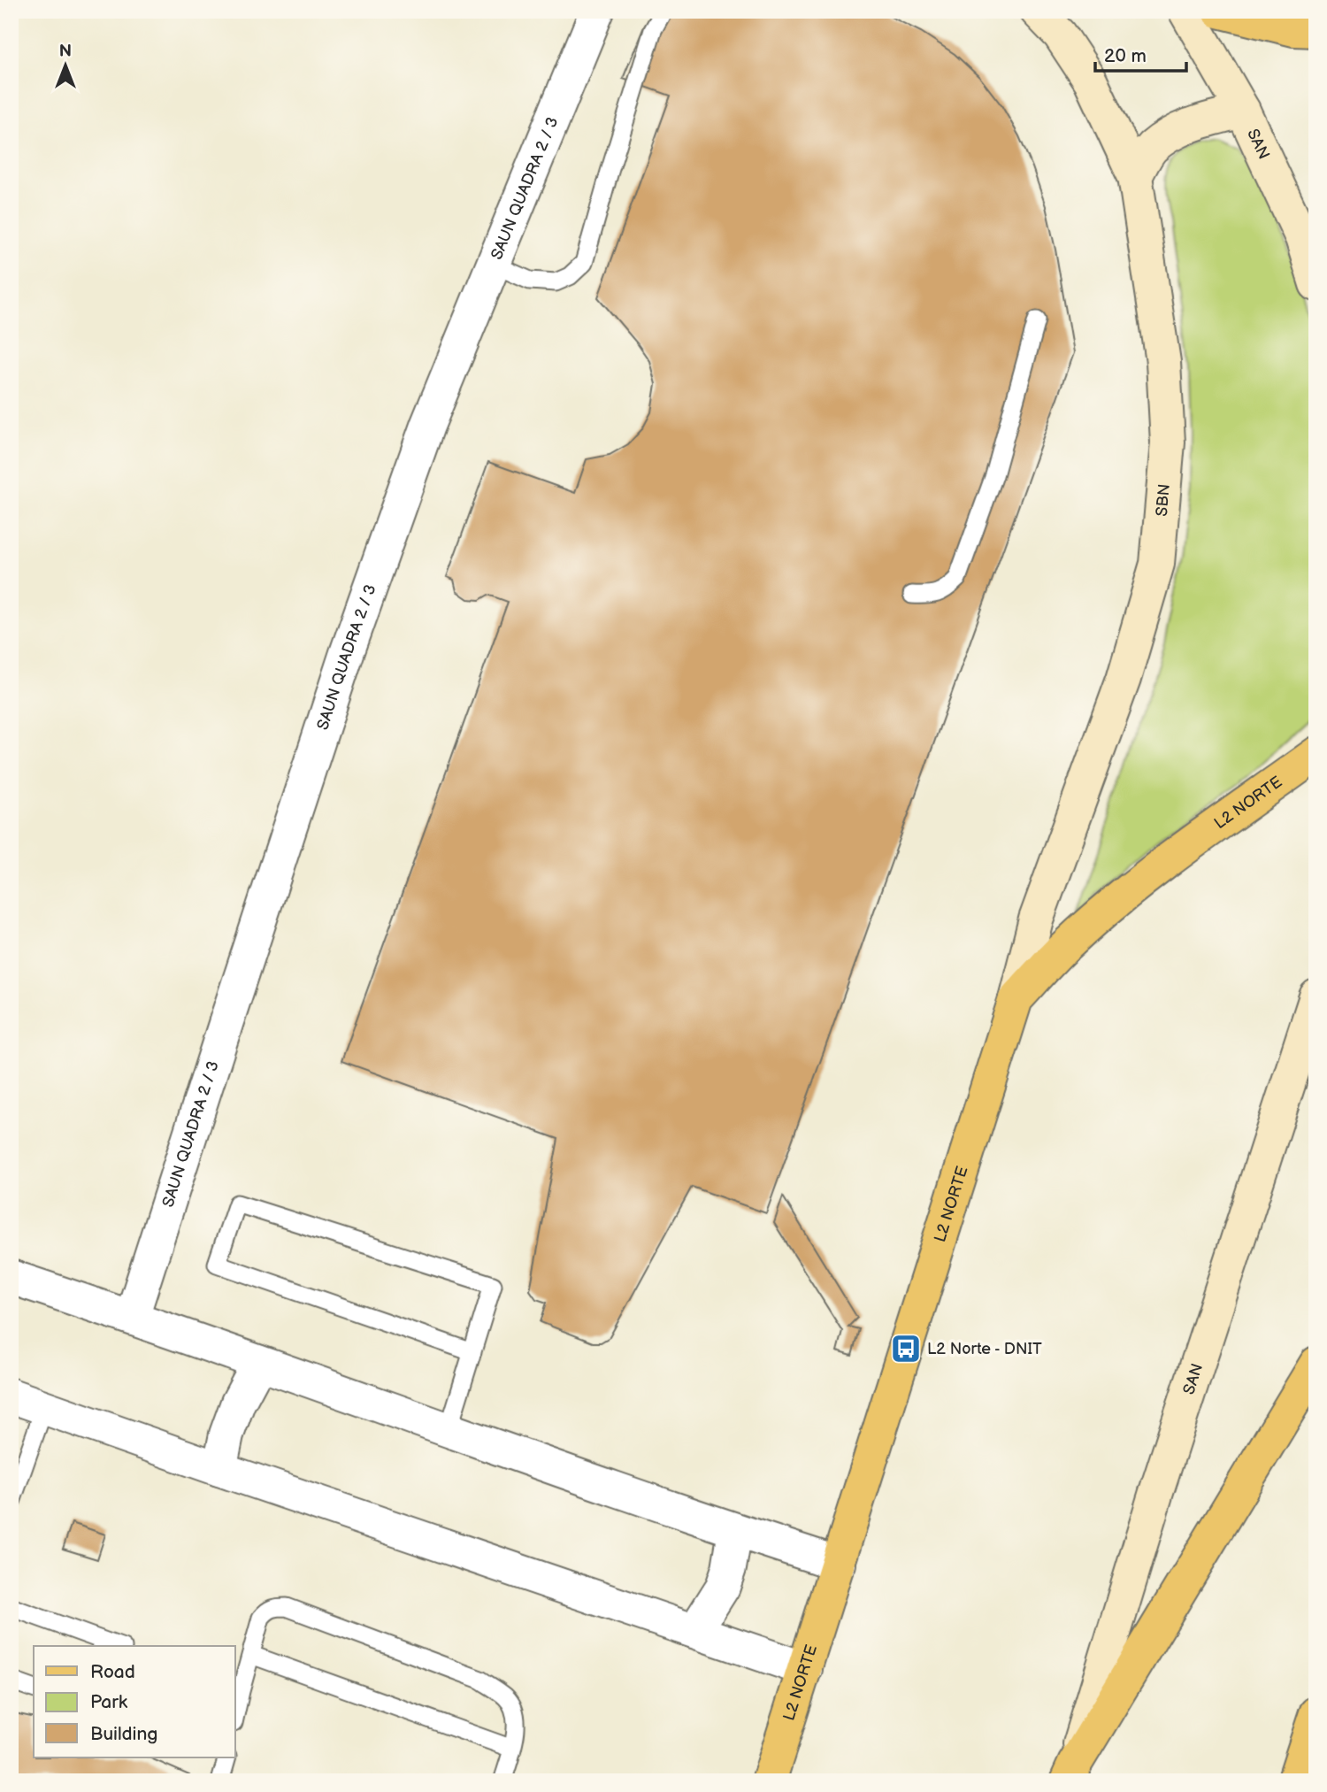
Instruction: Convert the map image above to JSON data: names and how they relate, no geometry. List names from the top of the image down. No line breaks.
{"streets":{"main road":["SAN","SBN","L2 NORTE"],"street":["SAUN QUADRA 2 / 3"]},"crossings":[["SBN","L2 NORTE"]],"places":{"bus stop":["L2 Norte - DNIT"]},"legend":["Road","Park","Building"],"scale_bar":"20 m","north":"top"}
